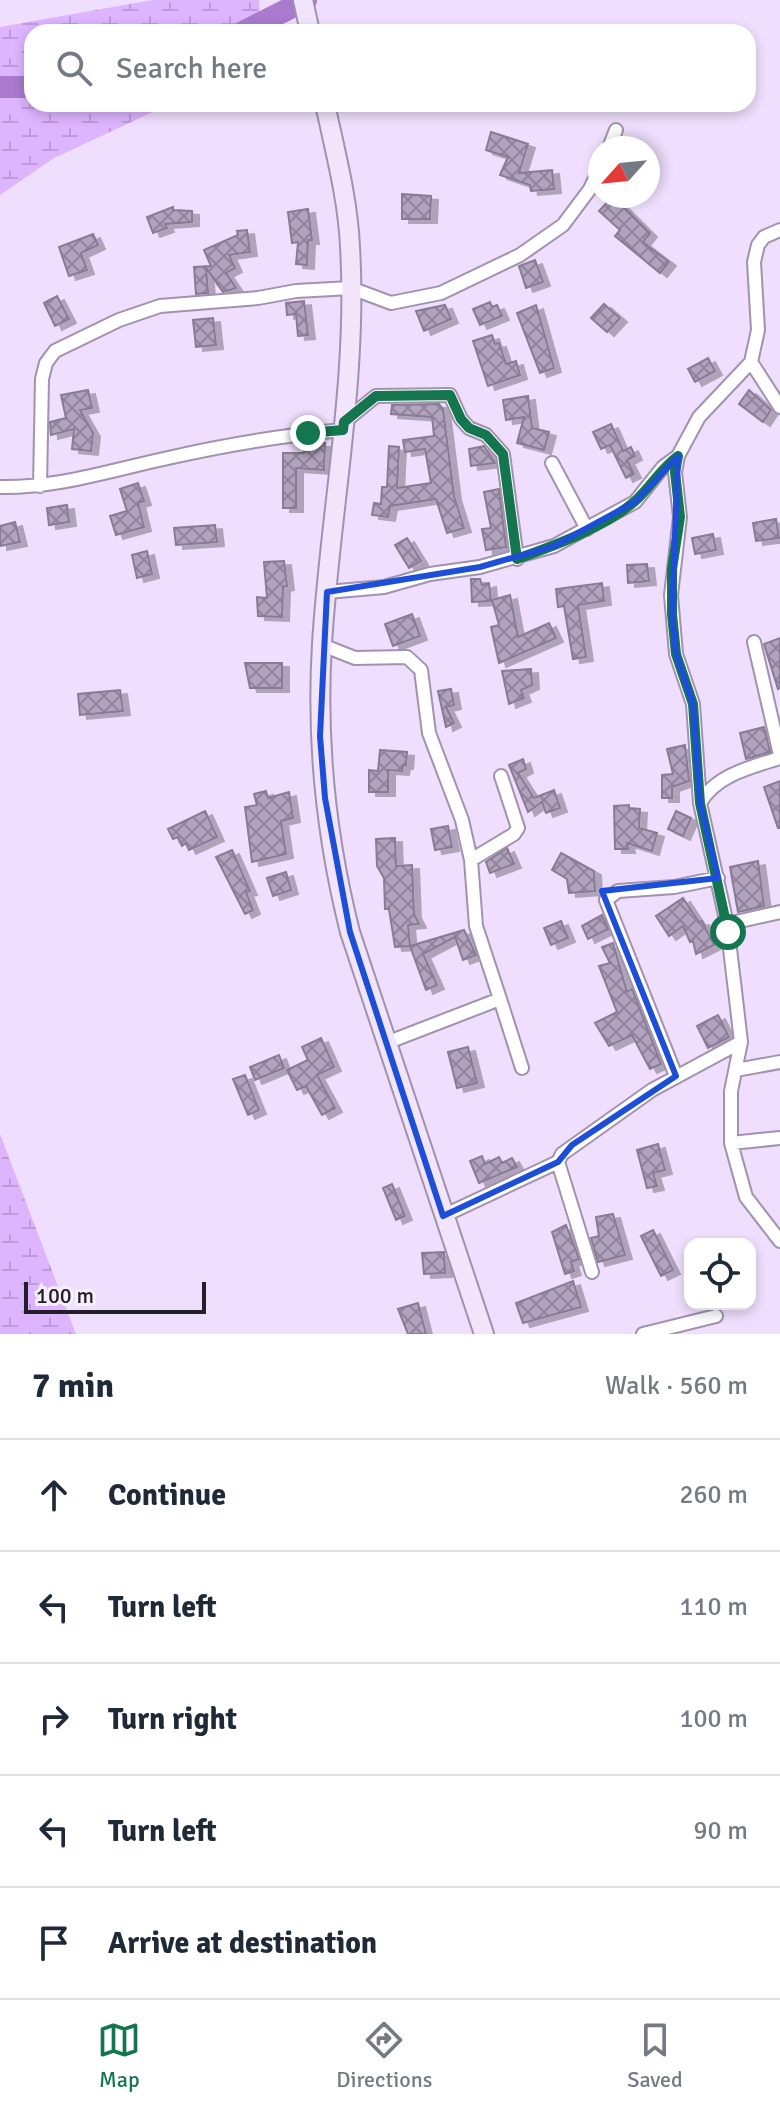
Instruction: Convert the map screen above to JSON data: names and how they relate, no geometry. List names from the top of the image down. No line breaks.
{"scale_bar":"100 m","north":"bottom left","page":{"search":"Search here","scale":"100 m","heading":["7 min","Walk · 560 m"],"list":[["Continue","260 m"],["Turn left","110 m"],["Turn right","100 m"],["Turn left","90 m"],"Arrive at destination"],"nav":["Map","Directions","Saved"]}}
